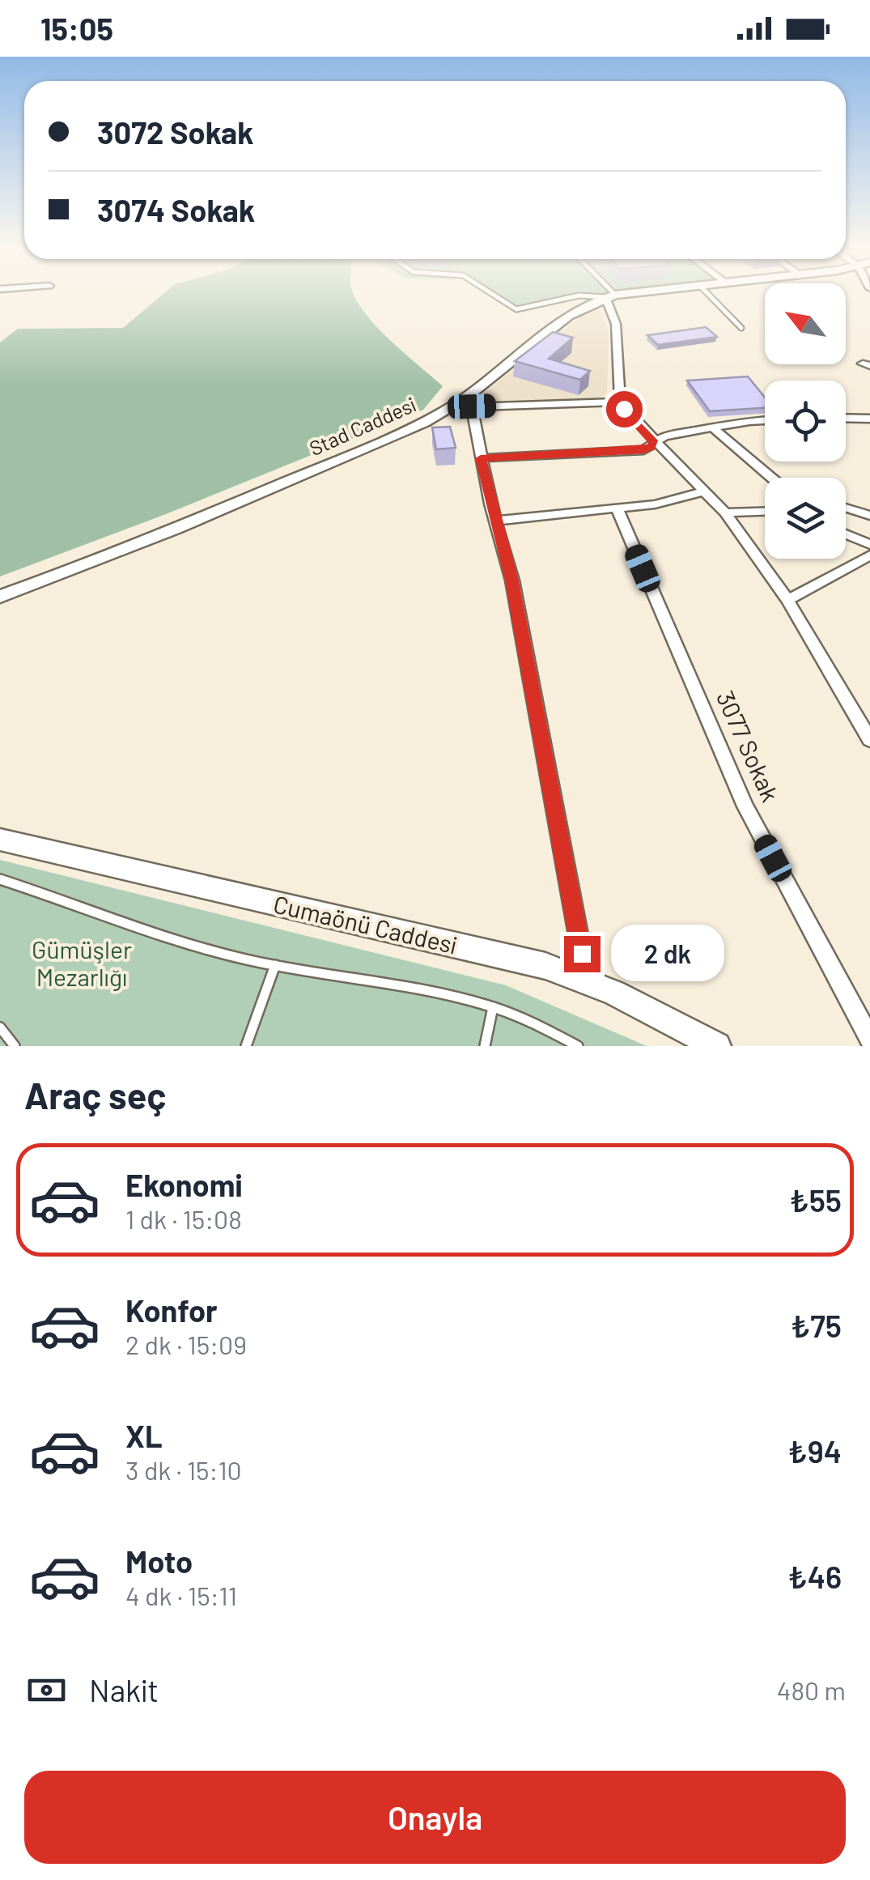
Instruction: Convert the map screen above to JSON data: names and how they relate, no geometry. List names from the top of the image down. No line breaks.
{"streets":{"street":["Stad Caddesi","3077 Sokak","Cumaönü Caddesi"]},"parks":["Gümüşler Mezarlığı"],"north":"top left","page":{"status":"15:05","banner":["3072 Sokak","3074 Sokak"],"bubble":"2 dk","heading":"Araç seç","list":[{"name":"Ekonomi","note":"1 dk · 15:08","value":"₺55"},{"name":"Konfor","note":"2 dk · 15:09","value":"₺75"},{"name":"XL","note":"3 dk · 15:10","value":"₺94"},{"name":"Moto","note":"4 dk · 15:11","value":"₺46"}],"pay":["Nakit","480 m"],"buttons":"Onayla"}}
